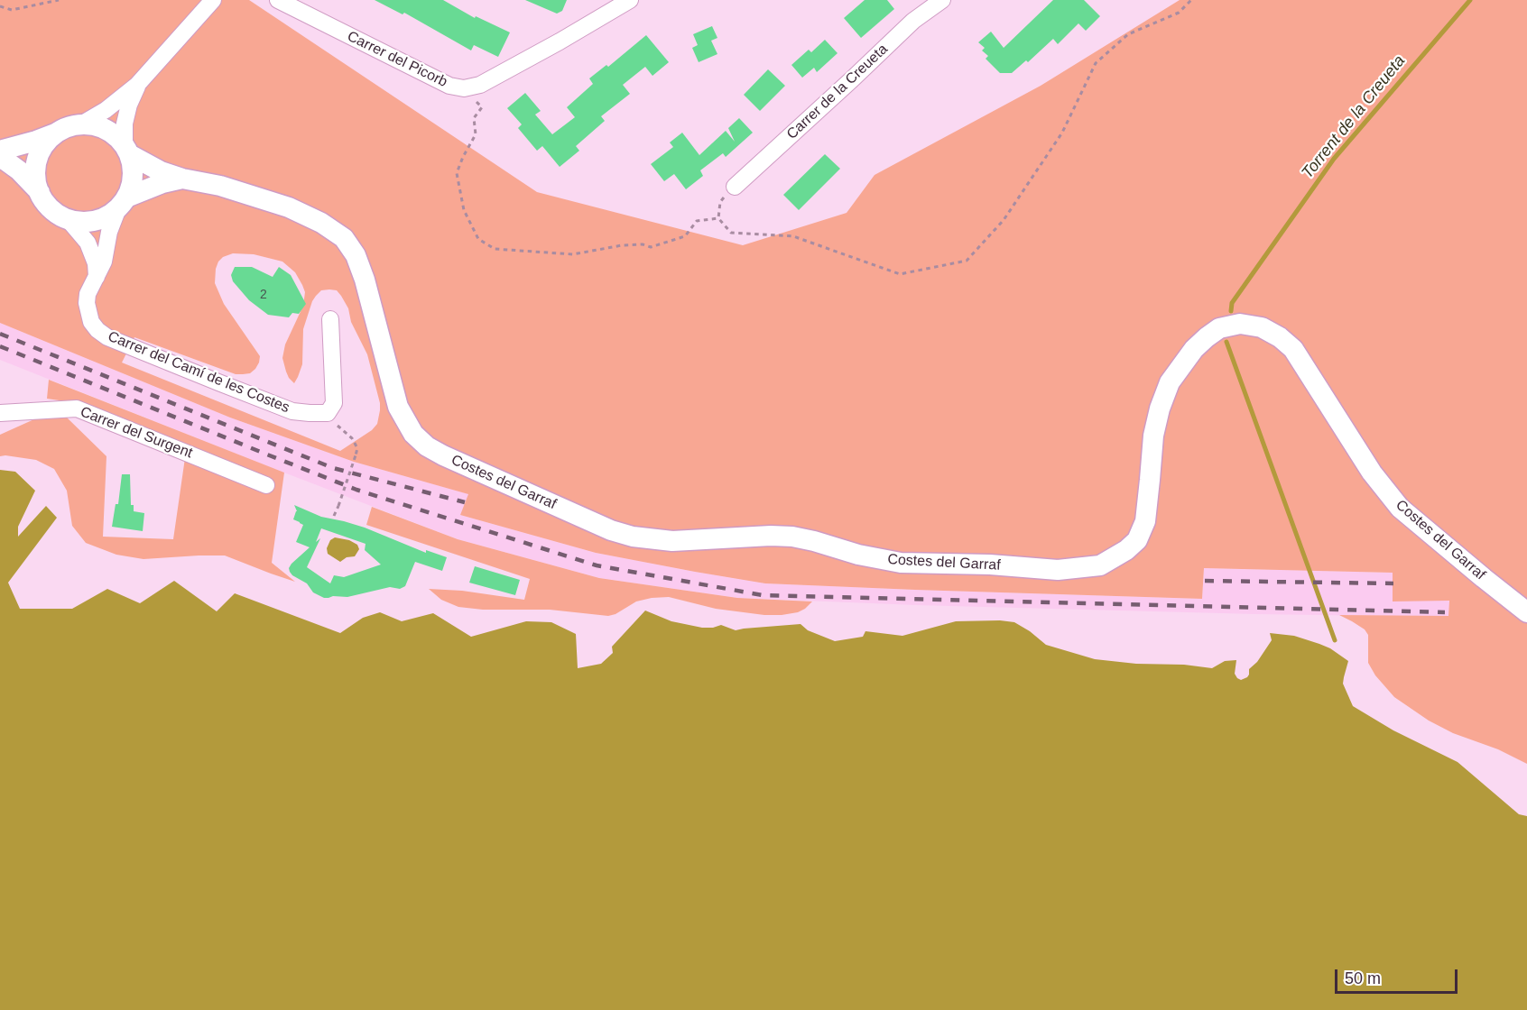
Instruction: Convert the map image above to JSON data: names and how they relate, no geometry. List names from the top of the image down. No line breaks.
{"streets":{"main road":["Costes del Garraf"],"street":["Carrer del Picorb","Carrer de la Creueta","Carrer del Camí de les Costes","Carrer del Surgent"]},"crossings":[["Carrer del Camí de les Costes","Costes del Garraf"]],"water":["Torrent de la Creueta"],"house_numbers":["2"],"scale_bar":"50 m"}
